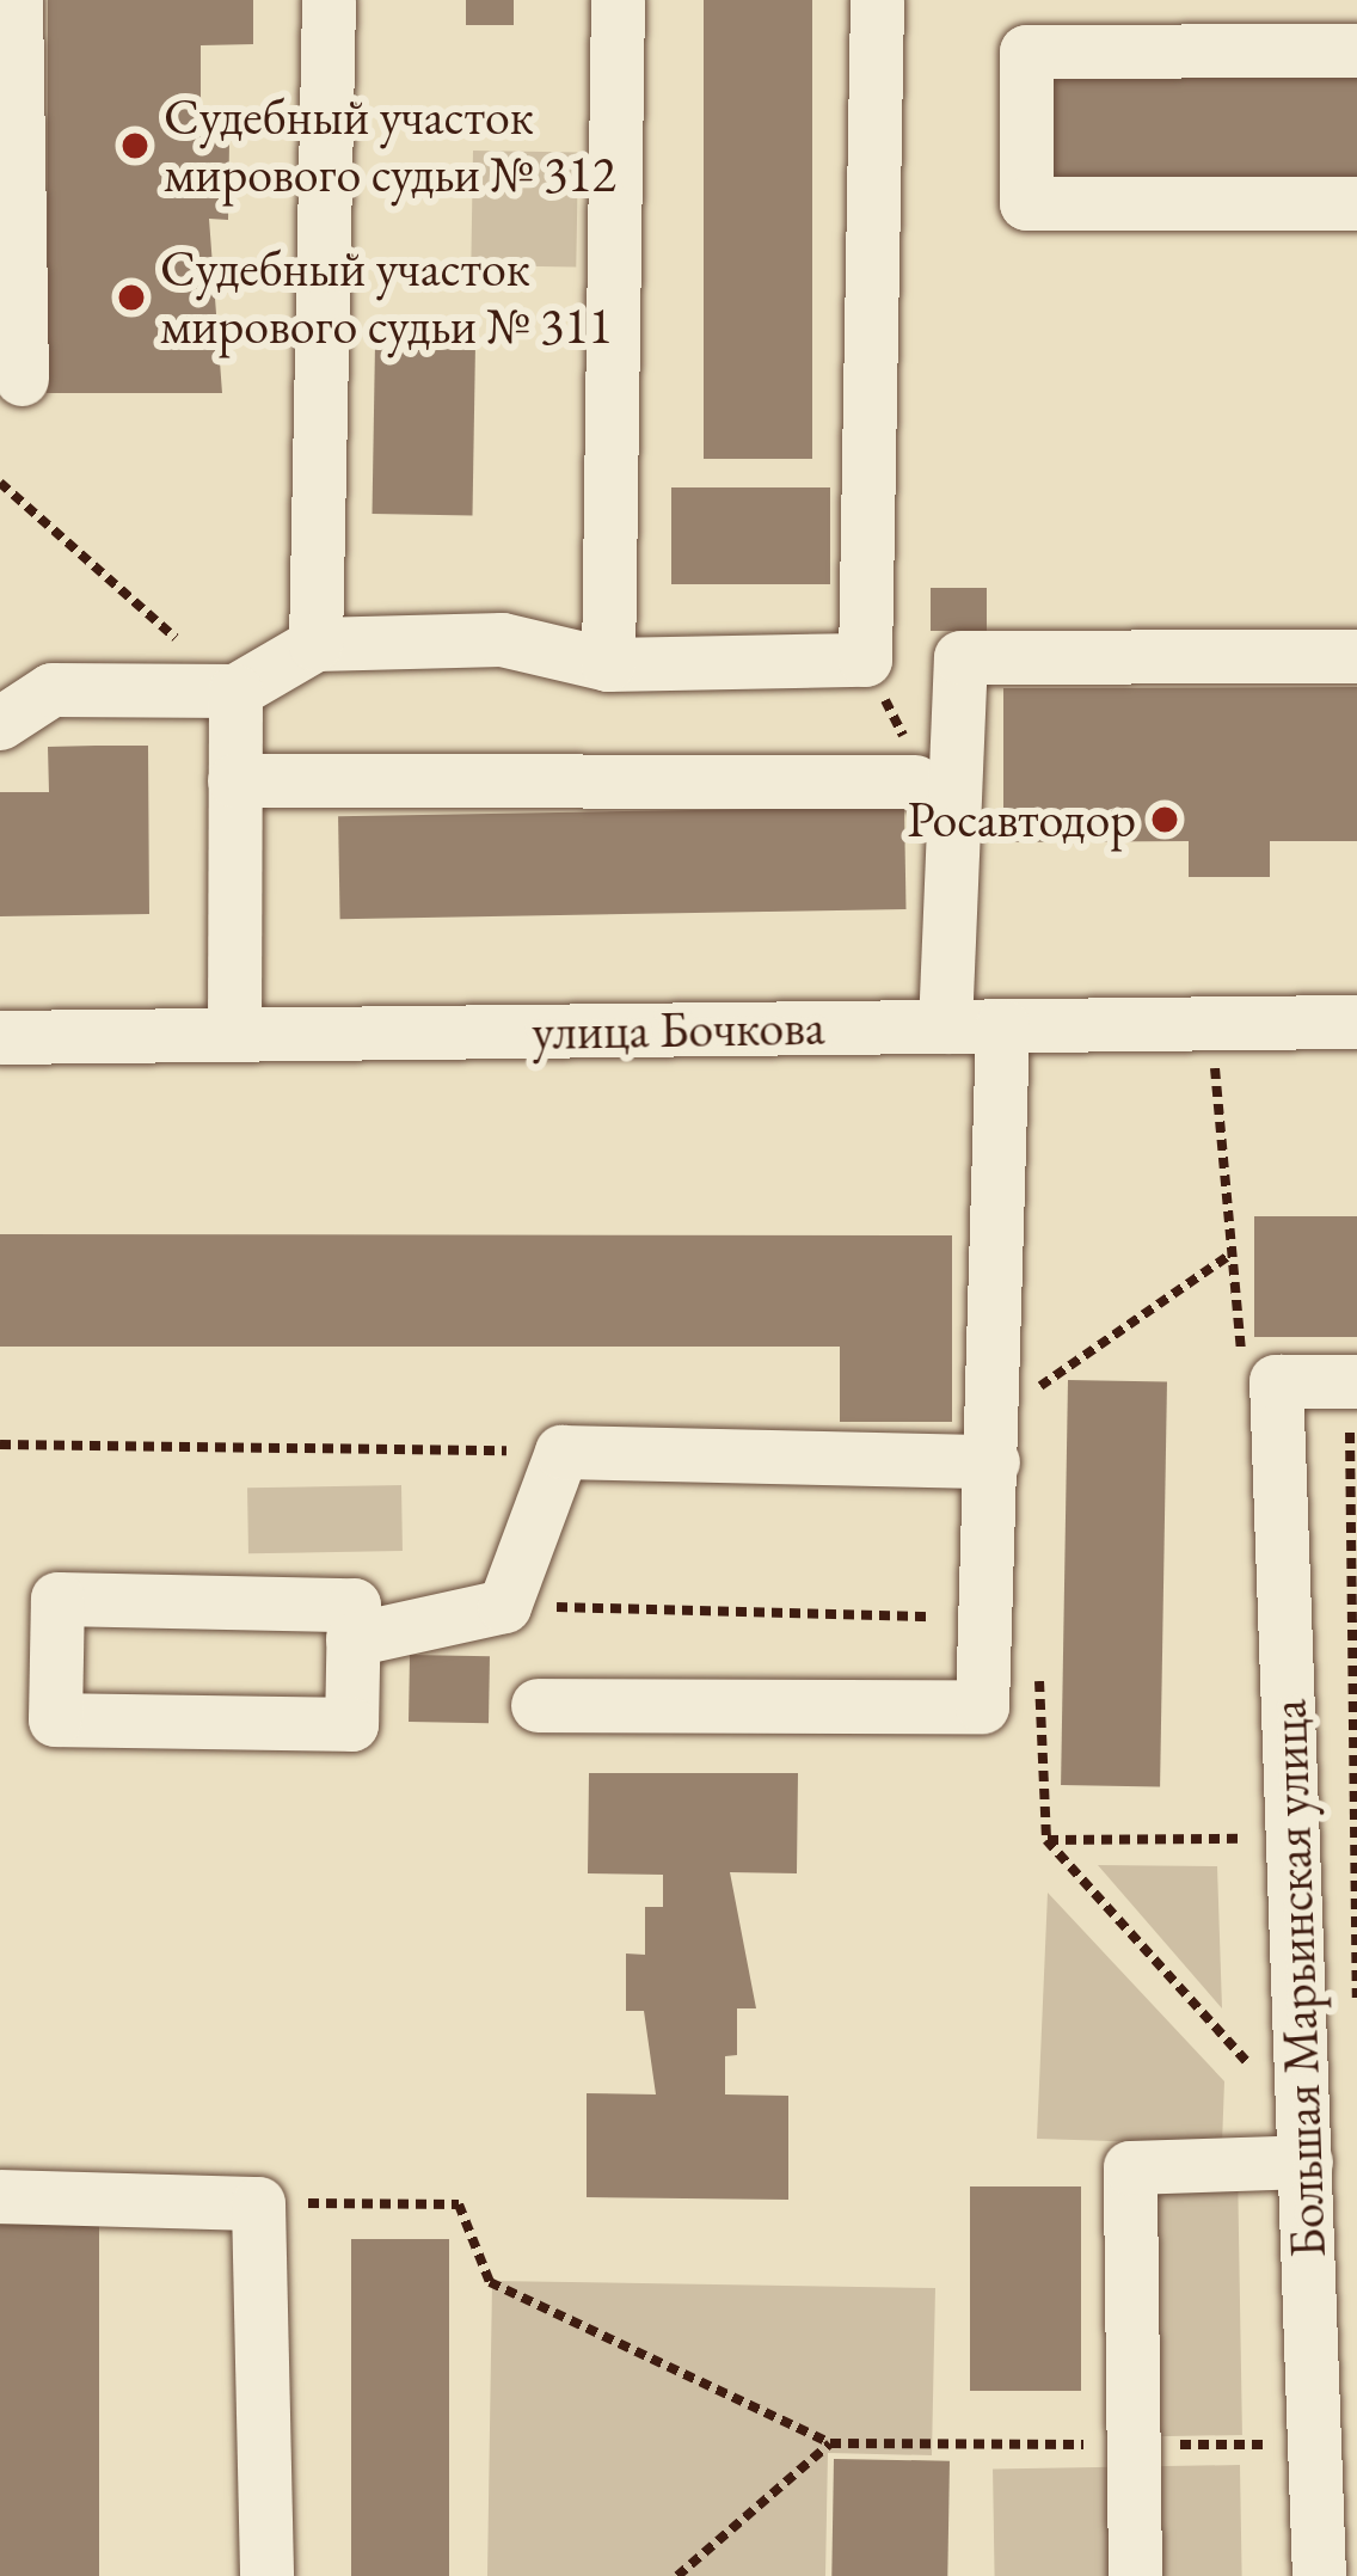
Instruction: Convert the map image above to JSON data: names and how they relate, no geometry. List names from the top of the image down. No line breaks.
{"streets":{"street":["улица Бочкова","Большая Марьинская улица"]},"places":["Судебный участок мирового судьи № 312","Судебный участок мирового судьи № 311","Росавтодор"]}
